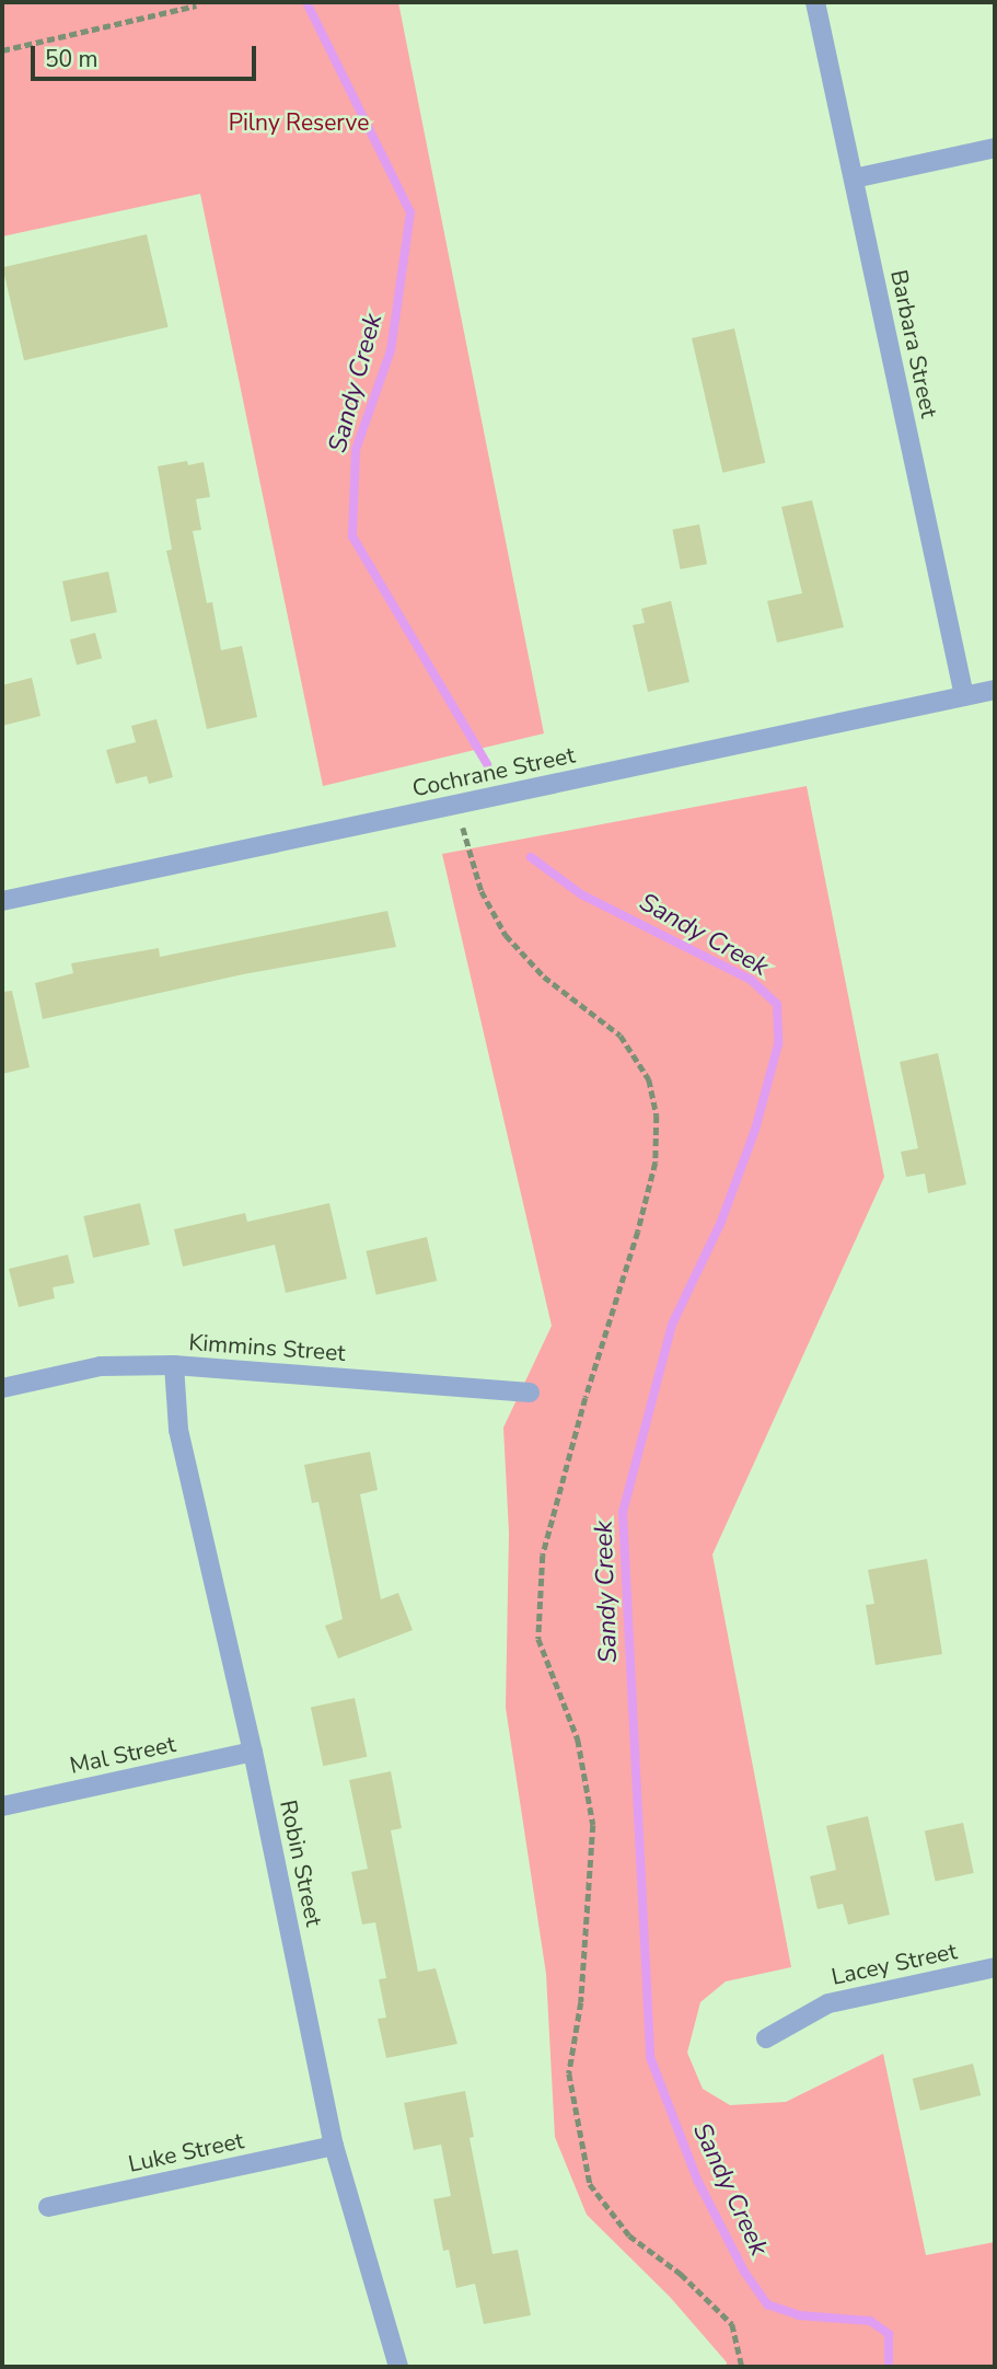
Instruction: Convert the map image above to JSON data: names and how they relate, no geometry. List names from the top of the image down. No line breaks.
{"streets":{"street":["Barbara Street","Cochrane Street","Kimmins Street","Mal Street","Robin Street","Lacey Street","Luke Street"]},"crossings":[["Barbara Street","Cochrane Street"],["Kimmins Street","Robin Street"],["Mal Street","Robin Street"],["Robin Street","Luke Street"]],"water":["Sandy Creek"],"parks":["Pilny Reserve"],"scale_bar":"50 m"}
